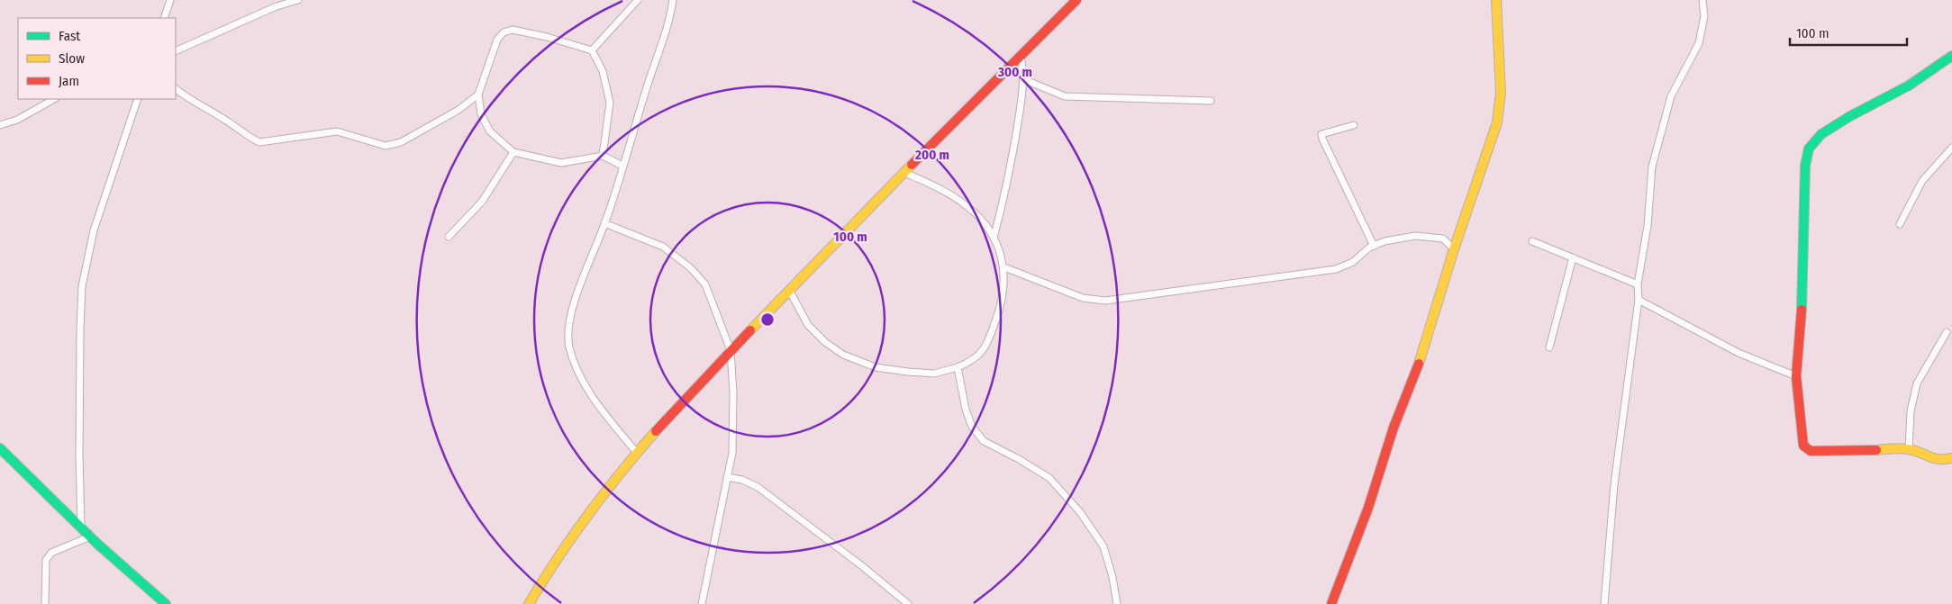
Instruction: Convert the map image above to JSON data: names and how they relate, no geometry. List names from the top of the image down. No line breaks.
{"legend":["Fast","Slow","Jam"],"scale_bar":"100 m","rings":["300 m","200 m","100 m"]}
